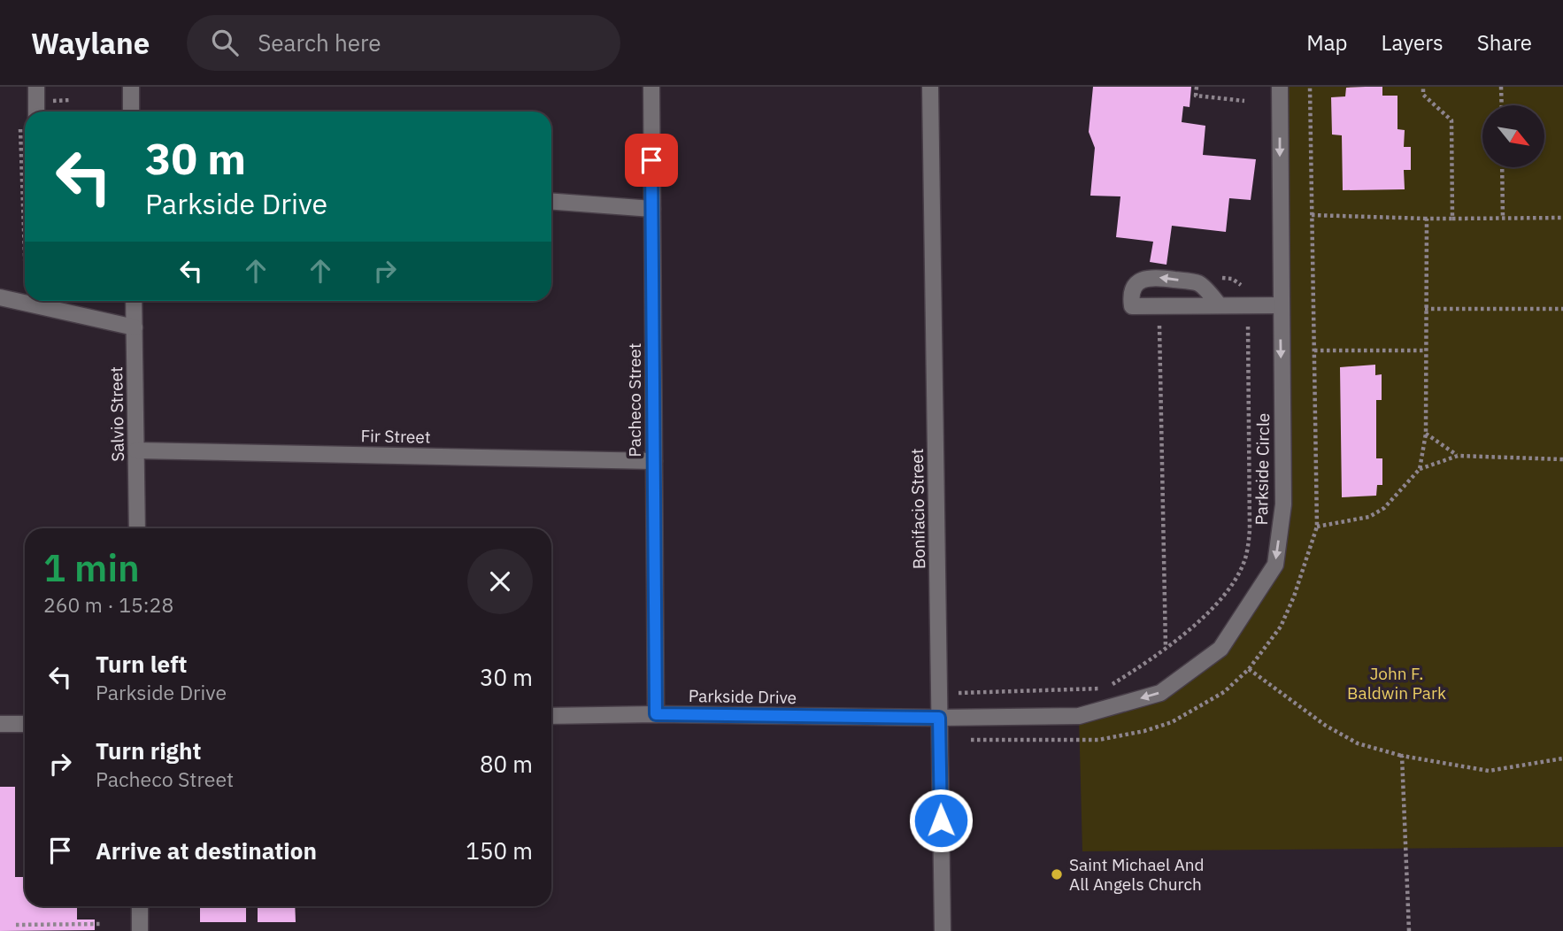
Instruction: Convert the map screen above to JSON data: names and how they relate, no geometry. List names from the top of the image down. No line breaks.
{"streets":{"street":["Pacheco Street","Salvio Street","Fir Street","Parkside Circle","Bonifacio Street","Parkside Drive"]},"crossings":[["Pacheco Street","Fir Street"],["Pacheco Street","Parkside Drive"],["Salvio Street","Fir Street"],["Parkside Circle","Bonifacio Street"],["Parkside Circle","Parkside Drive"],["Bonifacio Street","Parkside Drive"]],"one_way":["Parkside Circle"],"parks":["John F. Baldwin Park"],"places":["Saint Michael And All Angels Church"],"north":"bottom right","page":{"header":"Waylane","search":"Search here","nav":["Map","Layers","Share"],"turn":["30 m","Parkside Drive"],"heading":["1 min","260 m · 15:28"],"list":[{"name":"Turn left","note":"Parkside Drive","value":"30 m"},{"name":"Turn right","note":"Pacheco Street","value":"80 m"},{"name":"Arrive at destination","value":"150 m"}]}}
